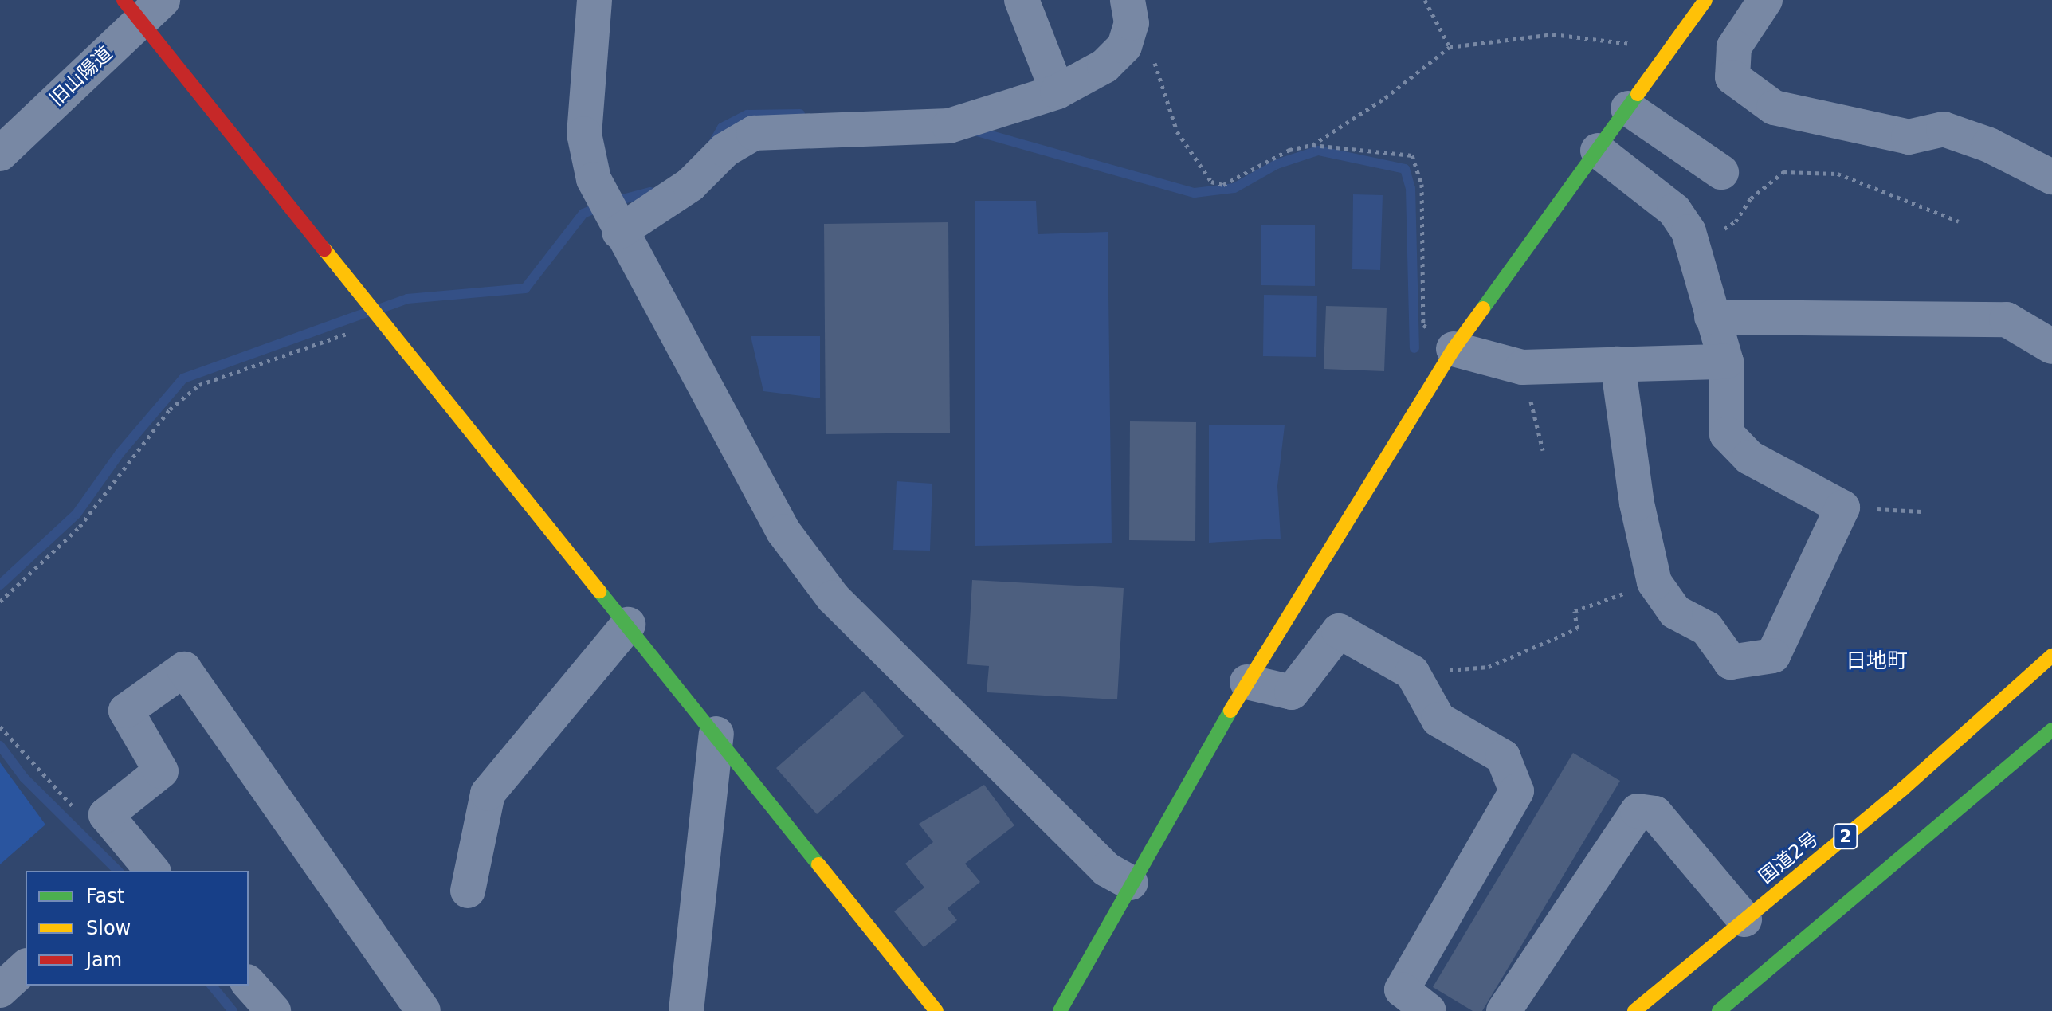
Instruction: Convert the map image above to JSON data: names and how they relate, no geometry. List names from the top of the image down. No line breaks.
{"streets":{"main road":["2","国道2号"],"street":["旧山陽道"]},"districts":["日地町"],"legend":["Fast","Slow","Jam"]}
